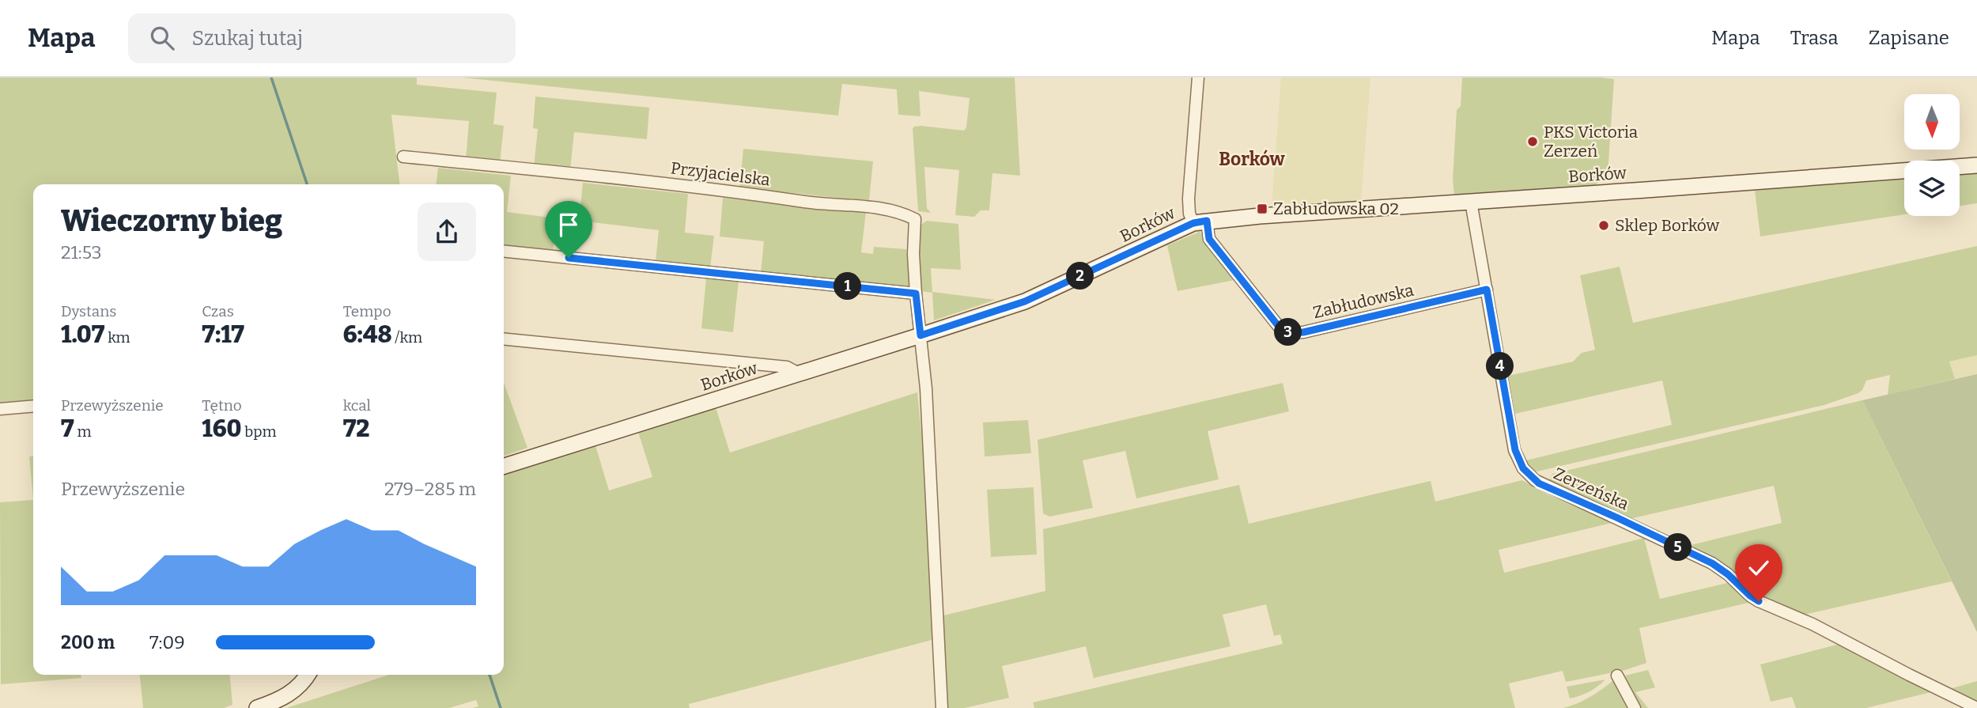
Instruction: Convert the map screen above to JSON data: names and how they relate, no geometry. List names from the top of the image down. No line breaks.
{"streets":{"street":["Przyjacielska","Borków","Zabłudowska","Zerzeńska"]},"crossings":[["Przyjacielska","Borków"],["Borków","Zabłudowska"],["Borków","Zerzeńska"],["Zabłudowska","Zerzeńska"]],"districts":["Borków"],"places":{"other":["PKS Victoria Zerzeń","Sklep Borków"],"transit":["Zabłudowska 02"]},"north":"bottom","page":{"header":"Mapa","search":"Szukaj tutaj","nav":["Mapa","Trasa","Zapisane"],"heading":["Wieczorny bieg","21:53"],"pins":["2","1","3","4","5"],"stats":[["Dystans","1.07 km"],["Czas","7:17"],["Tempo","6:48 /km"],["Przewyższenie","7 m"],["Tętno","160 bpm"],["kcal","72"]],"chart":["Przewyższenie","279–285 m"],"list":[{"name":"200 m","note":"7:09"}]}}
